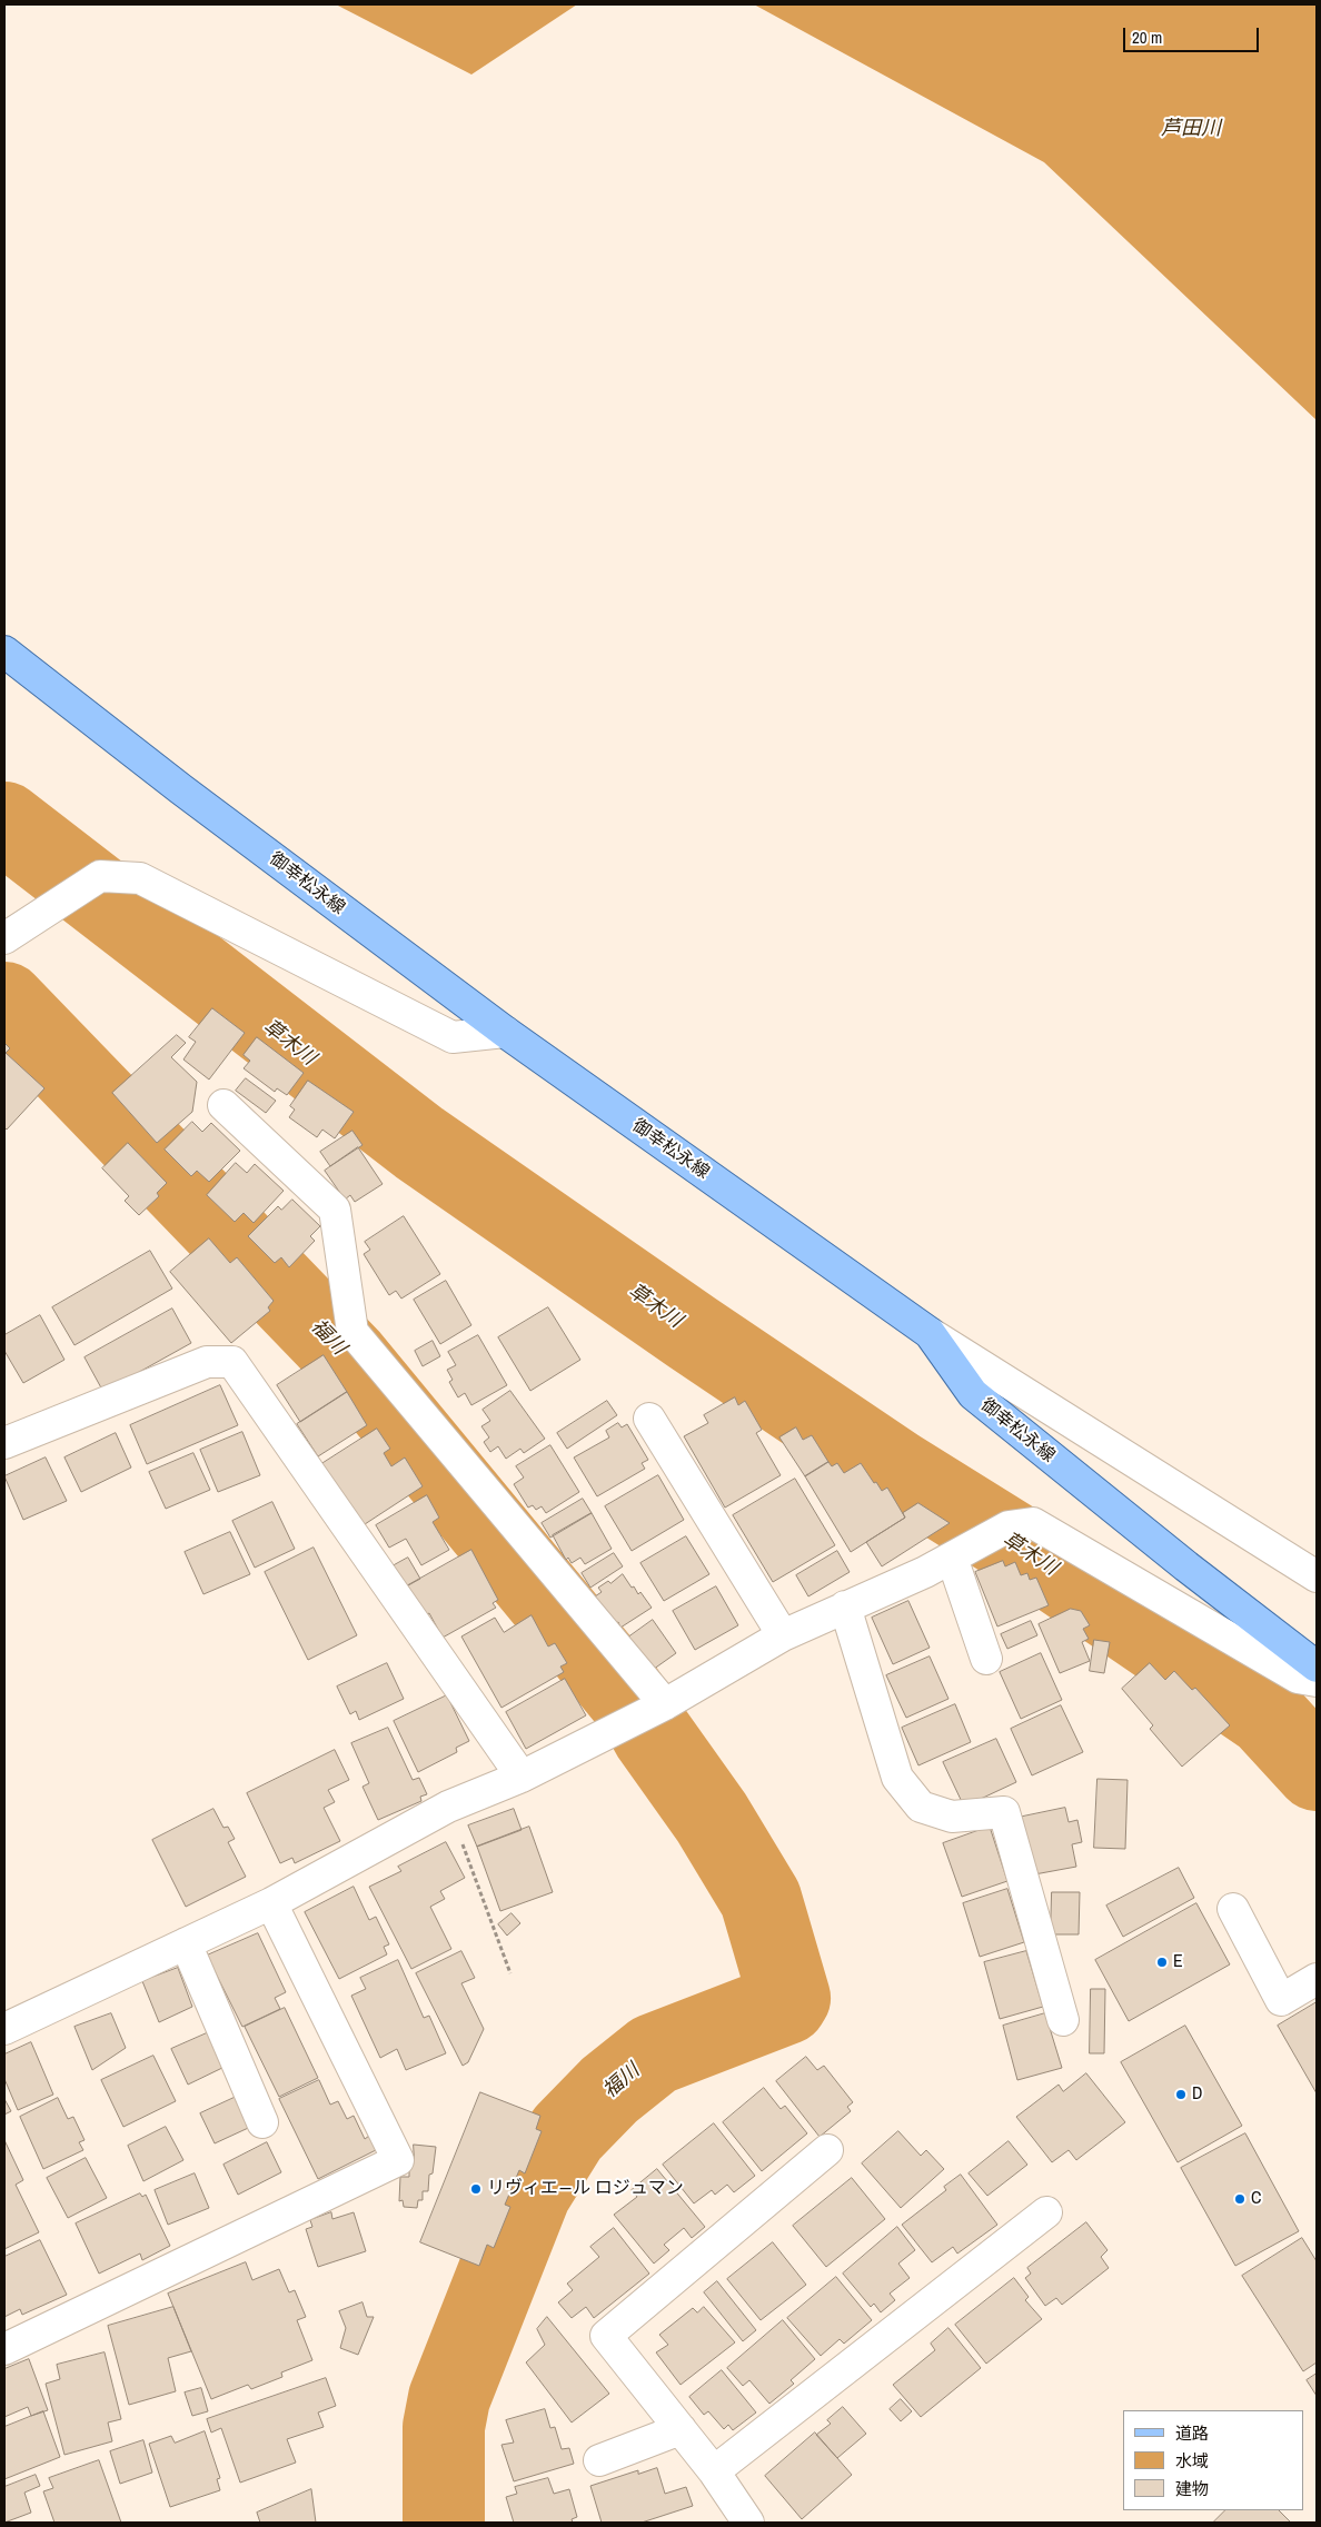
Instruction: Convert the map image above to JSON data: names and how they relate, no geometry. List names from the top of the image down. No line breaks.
{"streets":{"main road":["御幸松永線"]},"water":["芦田川","草木川","福川"],"places":["E","D","リヴィエ―ル ロジュマン","C"],"legend":["道路","水域","建物"],"scale_bar":"20 m"}
